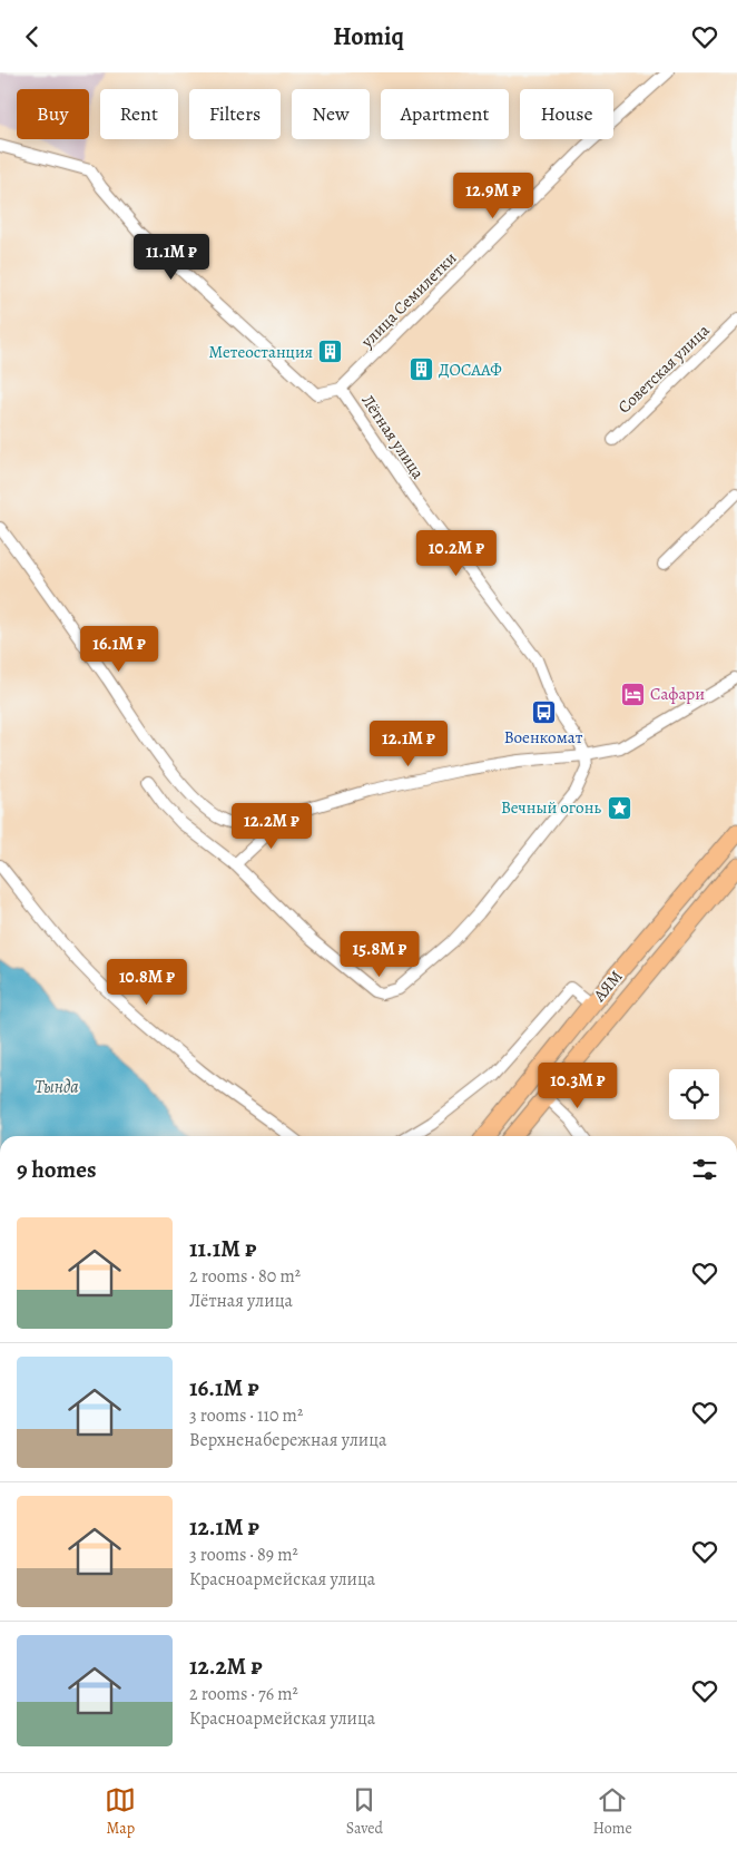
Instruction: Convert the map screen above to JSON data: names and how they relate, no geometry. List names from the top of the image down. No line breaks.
{"streets":{"highway":["АЯМ"],"street":["улица Семилетки","Советская улица","Лётная улица"]},"crossings":[["улица Семилетки","Лётная улица"]],"water":["Тында"],"places":{"building":["Метеостанция","ДОСААФ"],"hotel":["Сафари"],"bus stop":["Военкомат"],"place":["Вечный огонь"]},"page":{"header":"Homiq","chip":["Buy","Rent","Filters","New","Apartment","House"],"price":["12.9M ₽","11.1M ₽","10.2M ₽","16.1M ₽","12.1M ₽","12.2M ₽","15.8M ₽","10.8M ₽","10.3M ₽"],"heading":"9 homes","list":[{"name":"11.1M ₽","note":"2 rooms · 80 m² · Лётная улица"},{"name":"16.1M ₽","note":"3 rooms · 110 m² · Верхненабережная улица"},{"name":"12.1M ₽","note":"3 rooms · 89 m² · Красноармейская улица"},{"name":"12.2M ₽","note":"2 rooms · 76 m² · Красноармейская улица"}],"tabs":["Map","Saved","Home"]}}
